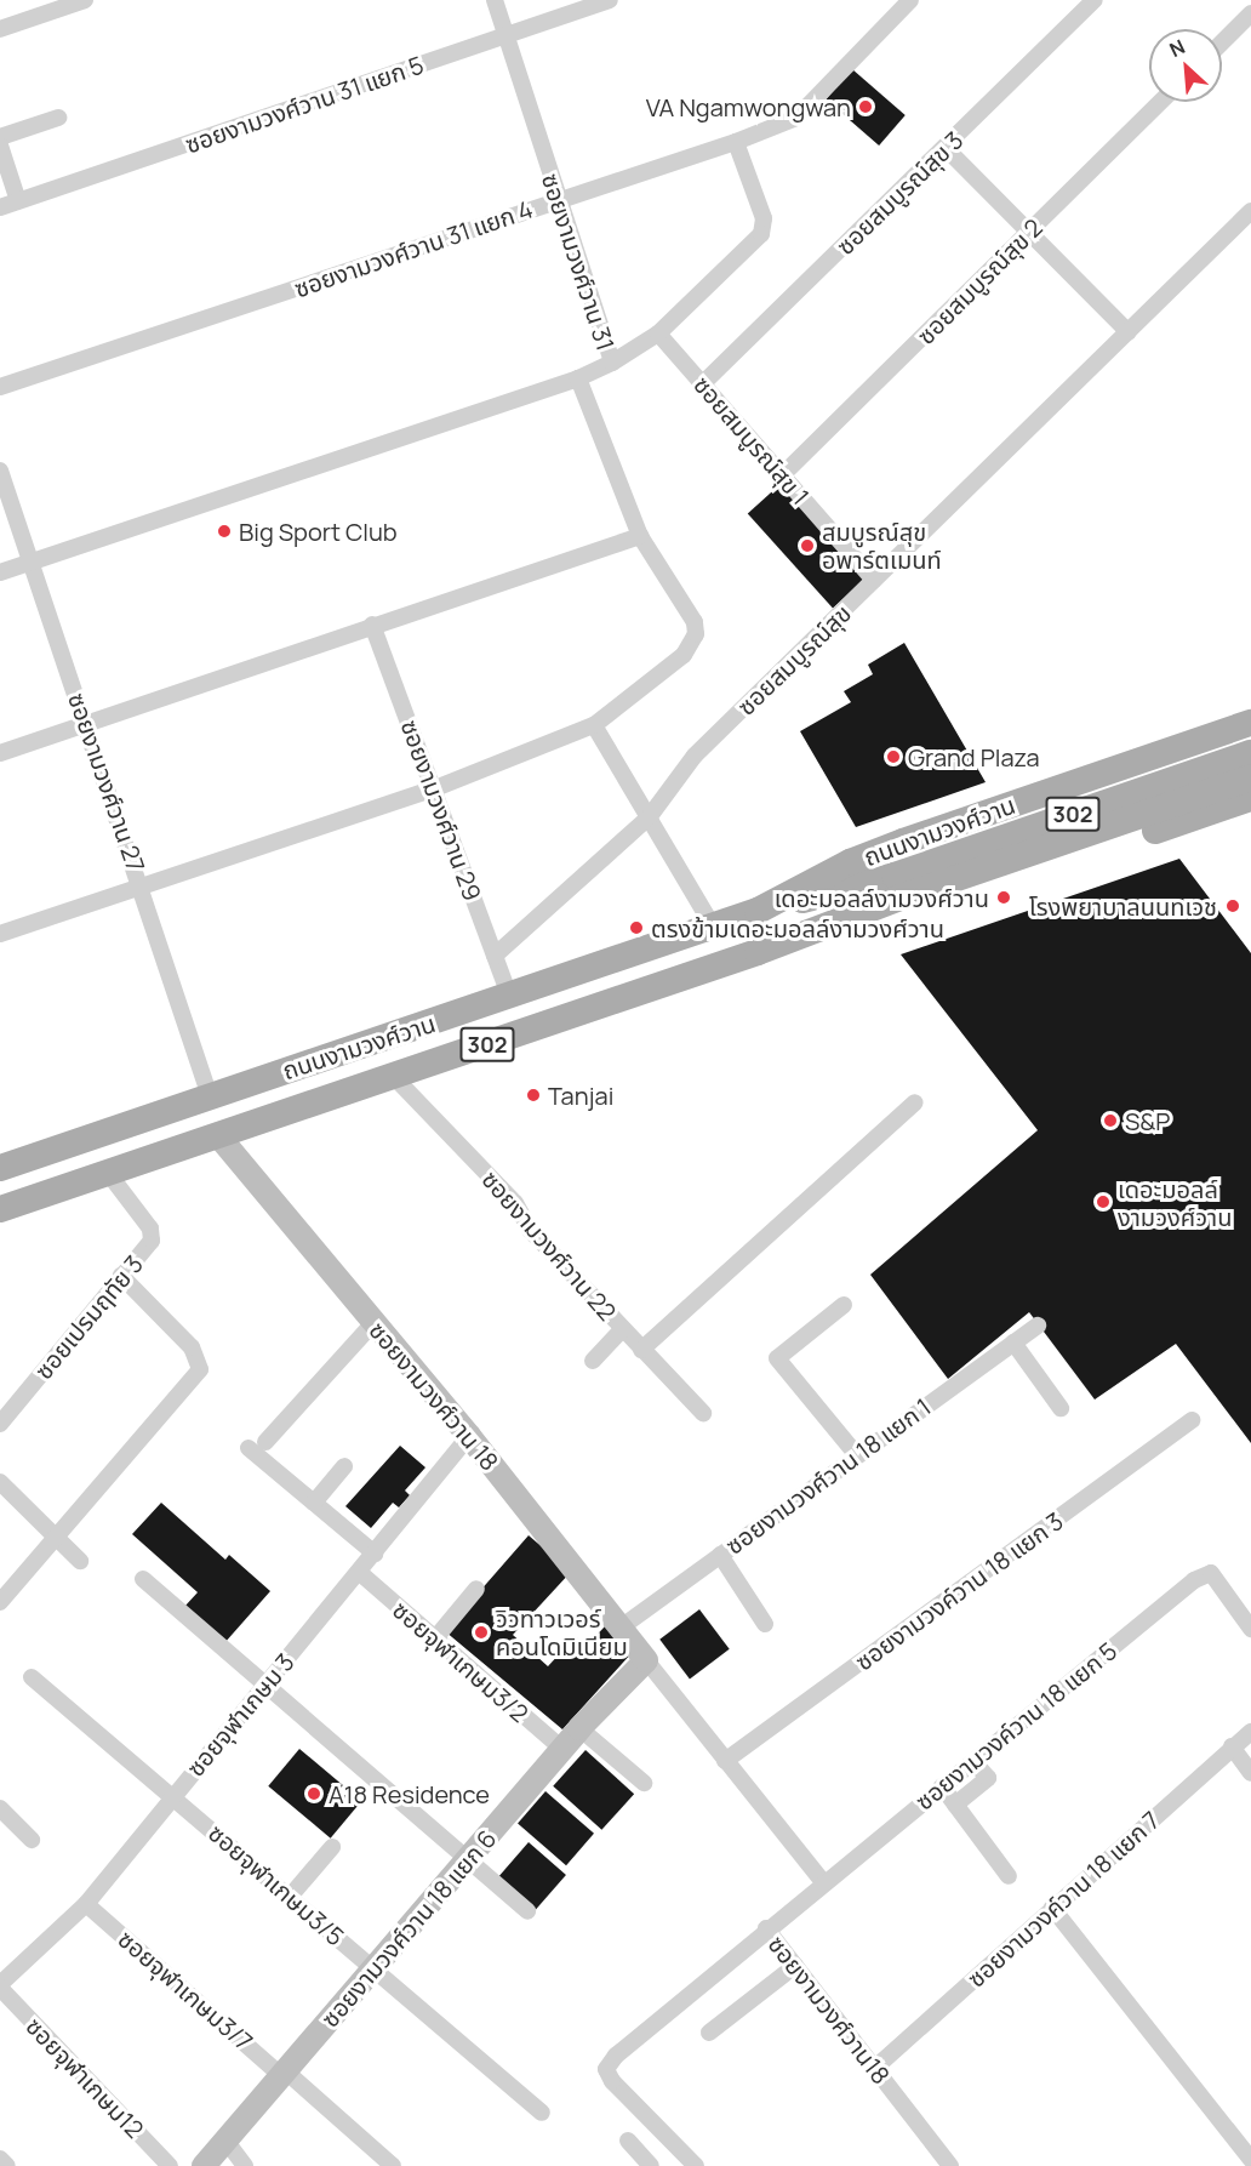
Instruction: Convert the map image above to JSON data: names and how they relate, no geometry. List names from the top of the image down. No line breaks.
{"streets":{"main road":["302","ถนนงามวงศ์วาน"],"street":["ซอยงามวงศ์วาน 31 แยก 5","ซอยสมบูรณ์สุข 3","ซอยงามวงศ์วาน 31 แยก 4","ซอยงามวงศ์วาน 31","ซอยสมบูรณ์สุข 2","ซอยสมบูรณ์สุข 1","ซอยสมบูรณ์สุข","ซอยงามวงศ์วาน 27","ซอยงามวงศ์วาน 29","ซอยงามวงศ์วาน 22","ซอยเปรมฤทัย 3","ซอยงามวงศ์วาน 18","ซอยงามวงศ์วาน 18 แยก 1","ซอยงามวงค์วาน 18 แยก 3","ซอยจุฬาเกษม3/2","ซอยจุฬาเกษม 3","ซอยงามวงค์วาน 18 แยก 5","ซอยจุฬาเกษม3/5","ซอยงามวงค์วาน 18 แยก 7","ซอยงามวงศ์วาน 18 แยก 6","ซอยจุฬาเกษม3/7","ซอยงามวงศ์วาน18","ซอยจุฬาเกษม12"]},"crossings":[["ซอยงามวงศ์วาน 31 แยก 5","ซอยงามวงศ์วาน 31"],["ซอยสมบูรณ์สุข 3","ซอยสมบูรณ์สุข 1"],["ซอยงามวงศ์วาน 31 แยก 4","ซอยงามวงศ์วาน 31"],["ซอยงามวงศ์วาน 31","ซอยงามวงศ์วาน 27"],["ซอยงามวงศ์วาน 31","ซอยงามวงศ์วาน 29"],["ซอยสมบูรณ์สุข 2","ซอยสมบูรณ์สุข 1"],["ซอยสมบูรณ์สุข 1","ซอยสมบูรณ์สุข"],["ซอยสมบูรณ์สุข","ซอยงามวงศ์วาน 29"],["ซอยงามวงศ์วาน 27","ถนนงามวงศ์วาน"],["ซอยงามวงศ์วาน 29","ถนนงามวงศ์วาน"],["ถนนงามวงศ์วาน","ซอยงามวงศ์วาน 22"],["ถนนงามวงศ์วาน","ซอยเปรมฤทัย 3"],["ถนนงามวงศ์วาน","ซอยงามวงศ์วาน 18"],["ซอยงามวงศ์วาน 18","ซอยงามวงศ์วาน 18 แยก 1"],["ซอยงามวงศ์วาน 18","ซอยจุฬาเกษม 3"],["ซอยงามวงศ์วาน 18","ซอยงามวงศ์วาน 18 แยก 6"],["ซอยจุฬาเกษม3/2","ซอยจุฬาเกษม 3"],["ซอยจุฬาเกษม3/2","ซอยงามวงศ์วาน 18 แยก 6"],["ซอยจุฬาเกษม 3","ซอยจุฬาเกษม3/5"],["ซอยจุฬาเกษม 3","ซอยจุฬาเกษม3/7"],["ซอยจุฬาเกษม 3","ซอยจุฬาเกษม12"],["ซอยงามวงค์วาน 18 แยก 5","ซอยงามวงศ์วาน18"],["ซอยจุฬาเกษม3/5","ซอยงามวงศ์วาน 18 แยก 6"],["ซอยงามวงค์วาน 18 แยก 7","ซอยงามวงศ์วาน18"],["ซอยงามวงศ์วาน 18 แยก 6","ซอยจุฬาเกษม3/7"]],"places":["VA Ngamwongwan","Big Sport Club","สมบูรณ์สุข อพาร์ตเมนท์","Grand Plaza","เดอะมอลล์งามวงศ์วาน","โรงพยาบาลนนทเวช","ตรงข้ามเดอะมอลล์งามวงศ์วาน","Tanjai","S&P","เดอะมอลล์ งามวงศ์วาน","วิวทาวเวอร์ คอนโดมิเนียม","A18 Residence"],"north":"top left"}
